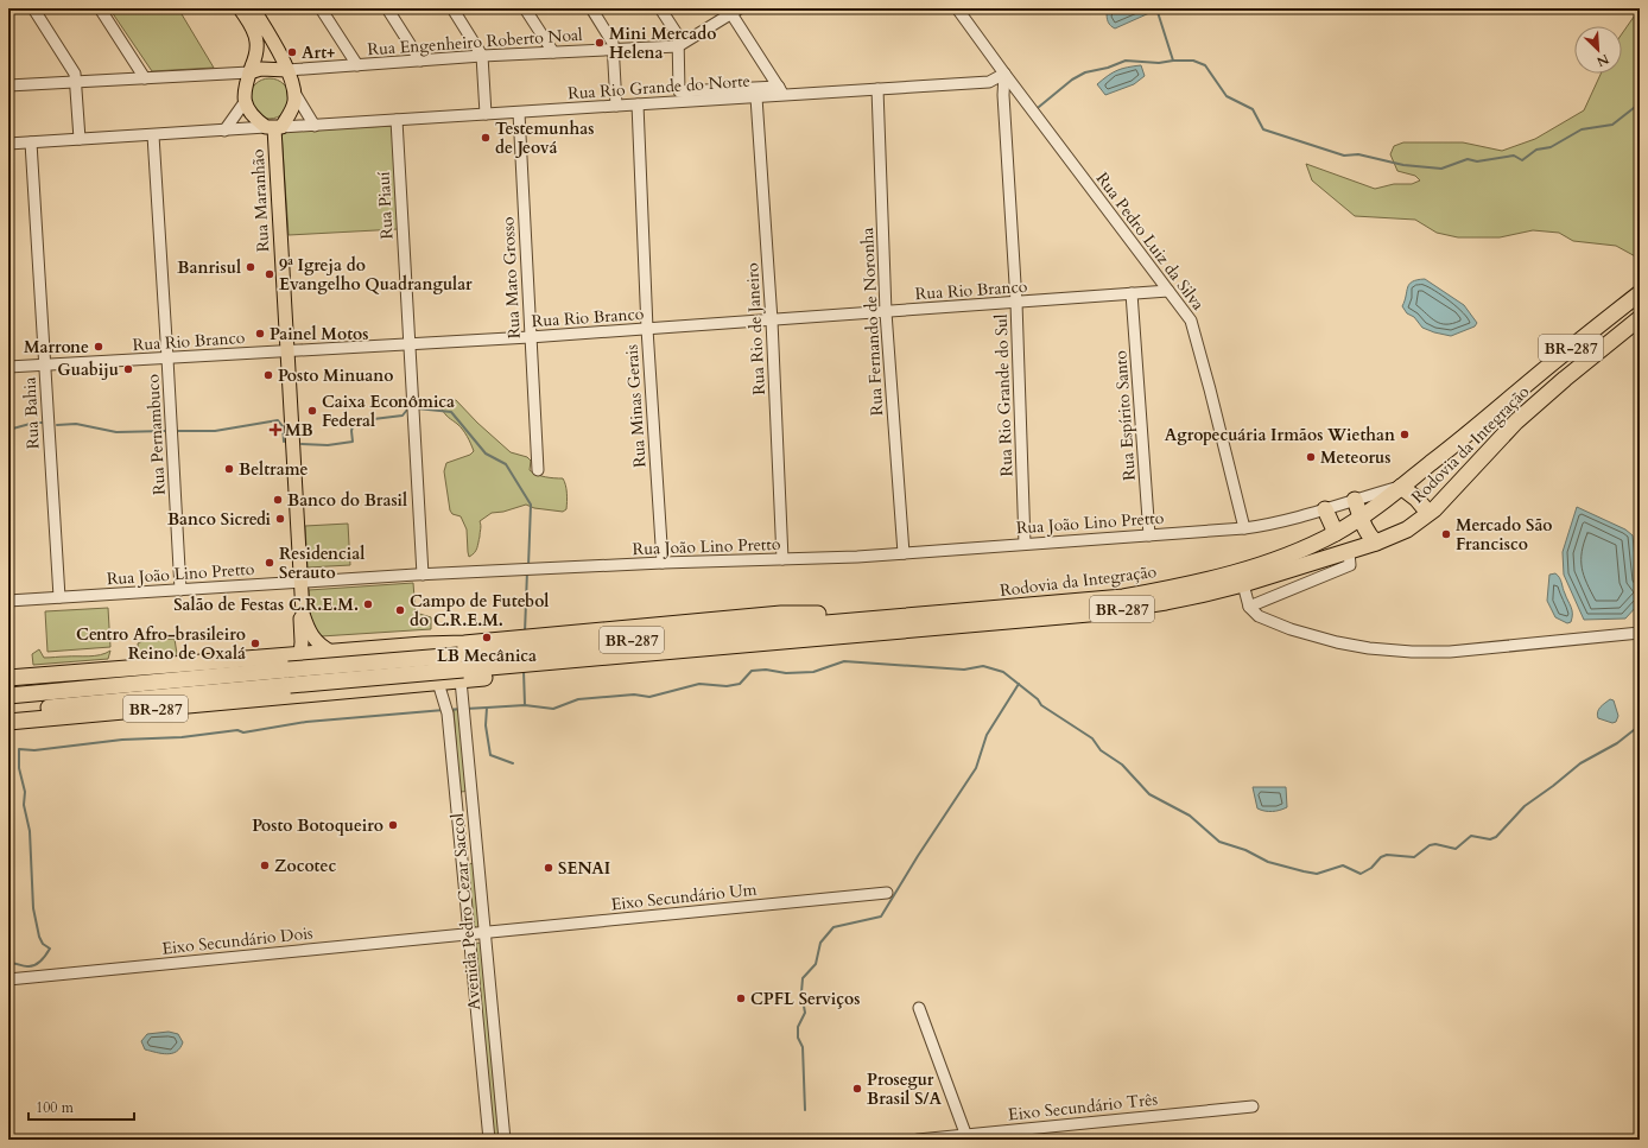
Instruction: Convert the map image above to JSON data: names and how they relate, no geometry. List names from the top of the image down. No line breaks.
{"streets":{"highway":["BR-287","Rodovia da Integração"],"main road":["Rua Maranhão"],"street":["Rua Engenheiro Roberto Noal","Rua Rio Grande do Norte","Rua Piauí","Rua Pedro Luiz da Silva","Rua Mato Grosso","Rua Rio Branco","Rua Fernando de Noronha","Rua Rio de Janeiro","Rua Rio Grande do Sul","Rua Minas Gerais","Rua Bahia","Rua Espírito Santo","Rua Pernambuco","Rua João Lino Pretto","Eixo Secundário Um","Avenida Pedro Cezar Saccol","Eixo Secundário Dois","Eixo Secundário Três"]},"crossings":[["Rua Engenheiro Roberto Noal","Rua Rio Grande do Norte"],["Rua Engenheiro Roberto Noal","Rua Maranhão"],["Rua Rio Grande do Norte","Rua Maranhão"],["Rua Rio Grande do Norte","Rua Piauí"],["Rua Rio Grande do Norte","Rua Pedro Luiz da Silva"],["Rua Rio Grande do Norte","Rua Mato Grosso"],["Rua Rio Grande do Norte","Rua Fernando de Noronha"],["Rua Rio Grande do Norte","Rua Rio de Janeiro"],["Rua Rio Grande do Norte","Rua Rio Grande do Sul"],["Rua Rio Grande do Norte","Rua Minas Gerais"],["Rua Rio Grande do Norte","Rua Bahia"],["Rua Rio Grande do Norte","Rua Pernambuco"],["Rua Maranhão","Rua Rio Branco"],["Rua Maranhão","BR-287"],["Rua Maranhão","Rua João Lino Pretto"],["Rua Piauí","Rua Rio Branco"],["Rua Piauí","Rua João Lino Pretto"],["Rua Pedro Luiz da Silva","Rua Rio Branco"],["Rua Pedro Luiz da Silva","Rua Rio Grande do Sul"],["Rua Pedro Luiz da Silva","Rua João Lino Pretto"],["Rua Mato Grosso","Rua Rio Branco"],["Rua Rio Branco","Rua Fernando de Noronha"],["Rua Rio Branco","Rua Rio de Janeiro"],["Rua Rio Branco","Rua Rio Grande do Sul"],["Rua Rio Branco","Rua Minas Gerais"],["Rua Rio Branco","Rua Bahia"],["Rua Rio Branco","Rua Espírito Santo"],["Rua Rio Branco","Rua Pernambuco"],["Rua Fernando de Noronha","Rua João Lino Pretto"],["Rua Rio de Janeiro","Rua João Lino Pretto"],["BR-287","Rodovia da Integração"],["BR-287","Avenida Pedro Cezar Saccol"],["Rua Rio Grande do Sul","Rua João Lino Pretto"],["Rua Minas Gerais","Rua João Lino Pretto"],["Rua Bahia","Rua João Lino Pretto"],["Rua Espírito Santo","Rua João Lino Pretto"],["Rua Pernambuco","Rua João Lino Pretto"],["Rodovia da Integração","Rua João Lino Pretto"],["Rodovia da Integração","Avenida Pedro Cezar Saccol"],["Eixo Secundário Um","Avenida Pedro Cezar Saccol"],["Eixo Secundário Um","Eixo Secundário Dois"],["Avenida Pedro Cezar Saccol","Eixo Secundário Dois"]],"places":{"other":["Mini Mercado Helena","Art+","Testemunhas de Jeová","Banrisul","9ª Igreja do Evangelho Quadrangular","Painel Motos","Marrone","Guabiju","Posto Minuano","Caixa Econômica Federal","Agropecuária Irmãos Wiethan","Meteorus","Beltrame","Banco do Brasil","Banco Sicredi","Mercado São Francisco","Residencial Serauto","Salão de Festas C.R.E.M.","Campo de Futebol do C.R.E.M.","LB Mecânica","Centro Afro-brasileiro Reino de Oxalá","Posto Botoqueiro","Zocotec","SENAI","CPFL Serviços","Prosegur Brasil S/A"],"health":["MB"]},"scale_bar":"100 m","north":"bottom right"}
